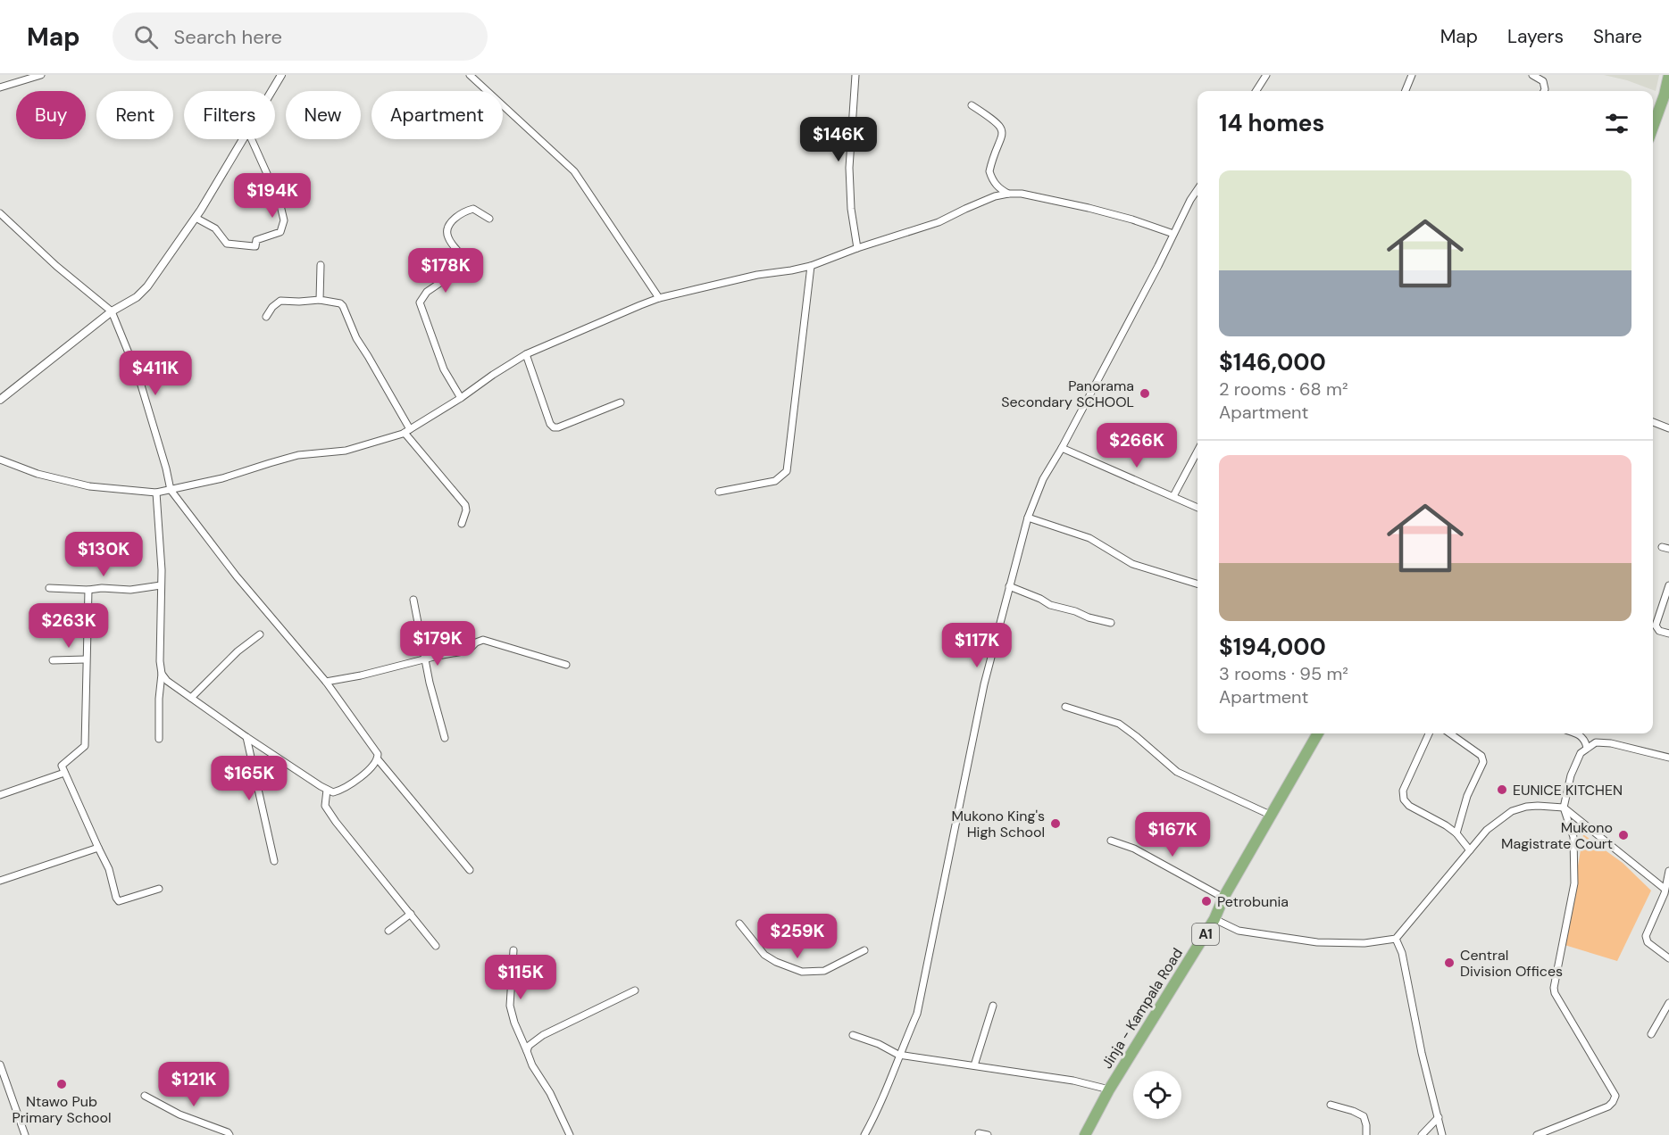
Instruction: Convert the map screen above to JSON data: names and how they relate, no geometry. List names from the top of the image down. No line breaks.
{"streets":{"highway":["A1","Jinja - Kampala Road"]},"places":["Panorama Secondary SCHOOL","EUNICE KITCHEN","Mukono King's High School","Mukono Magistrate Court","Petrobunia","Central Division Offices","Ntawo Pub Primary School"],"page":{"header":"Map","search":"Search here","nav":["Map","Layers","Share"],"chip":["Buy","Rent","Filters","New","Apartment"],"heading":"14 homes","price":["$146K","$194K","$178K","$411K","$266K","$130K","$263K","$179K","$117K","$165K","$167K","$259K","$115K","$121K"],"list":[{"name":"$146,000","note":"2 rooms · 68 m² · Apartment"},{"name":"$194,000","note":"3 rooms · 95 m² · Apartment"}]}}
